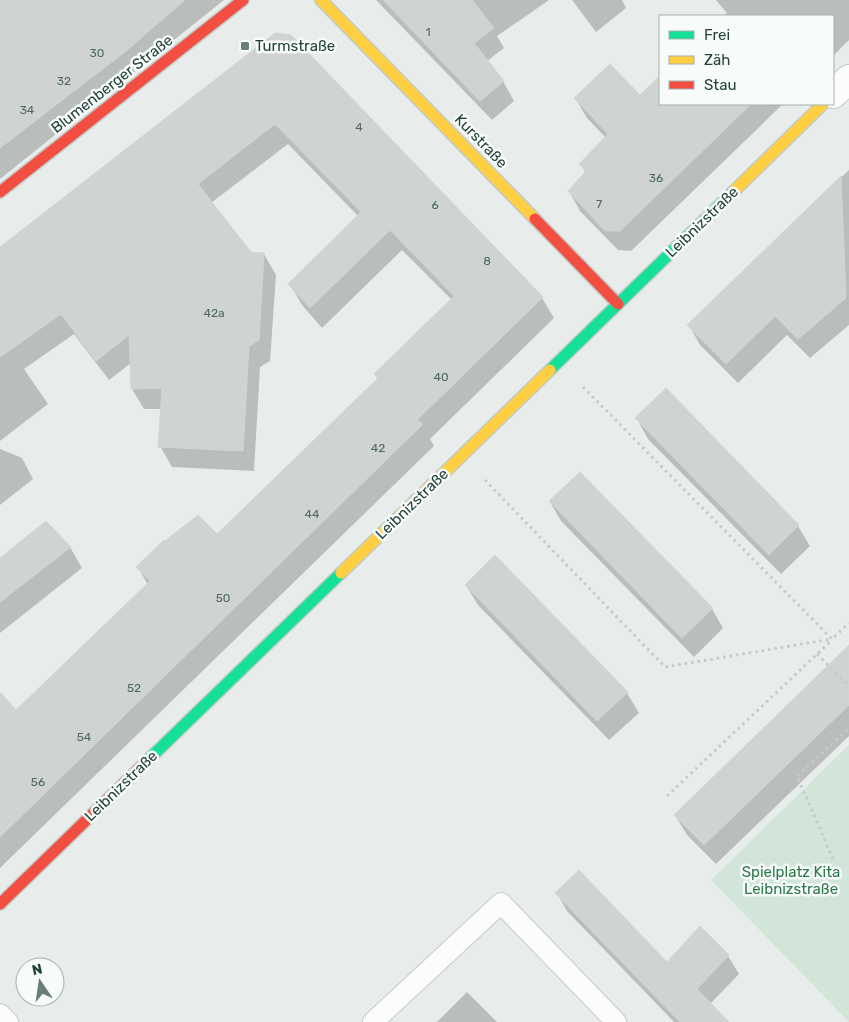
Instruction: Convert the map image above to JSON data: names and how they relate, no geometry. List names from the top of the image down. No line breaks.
{"streets":{"street":["Blumenberger Straße","Kurstraße","Leibnizstraße"]},"crossings":[["Kurstraße","Leibnizstraße"]],"parks":["Spielplatz Kita Leibnizstraße"],"places":{"transit":["Turmstraße"]},"house_numbers":["1","30","32","34","4","36","7","6","8","42a","40","42","44","50","52","54","56"],"legend":["Frei","Zäh","Stau"],"north":"top"}
